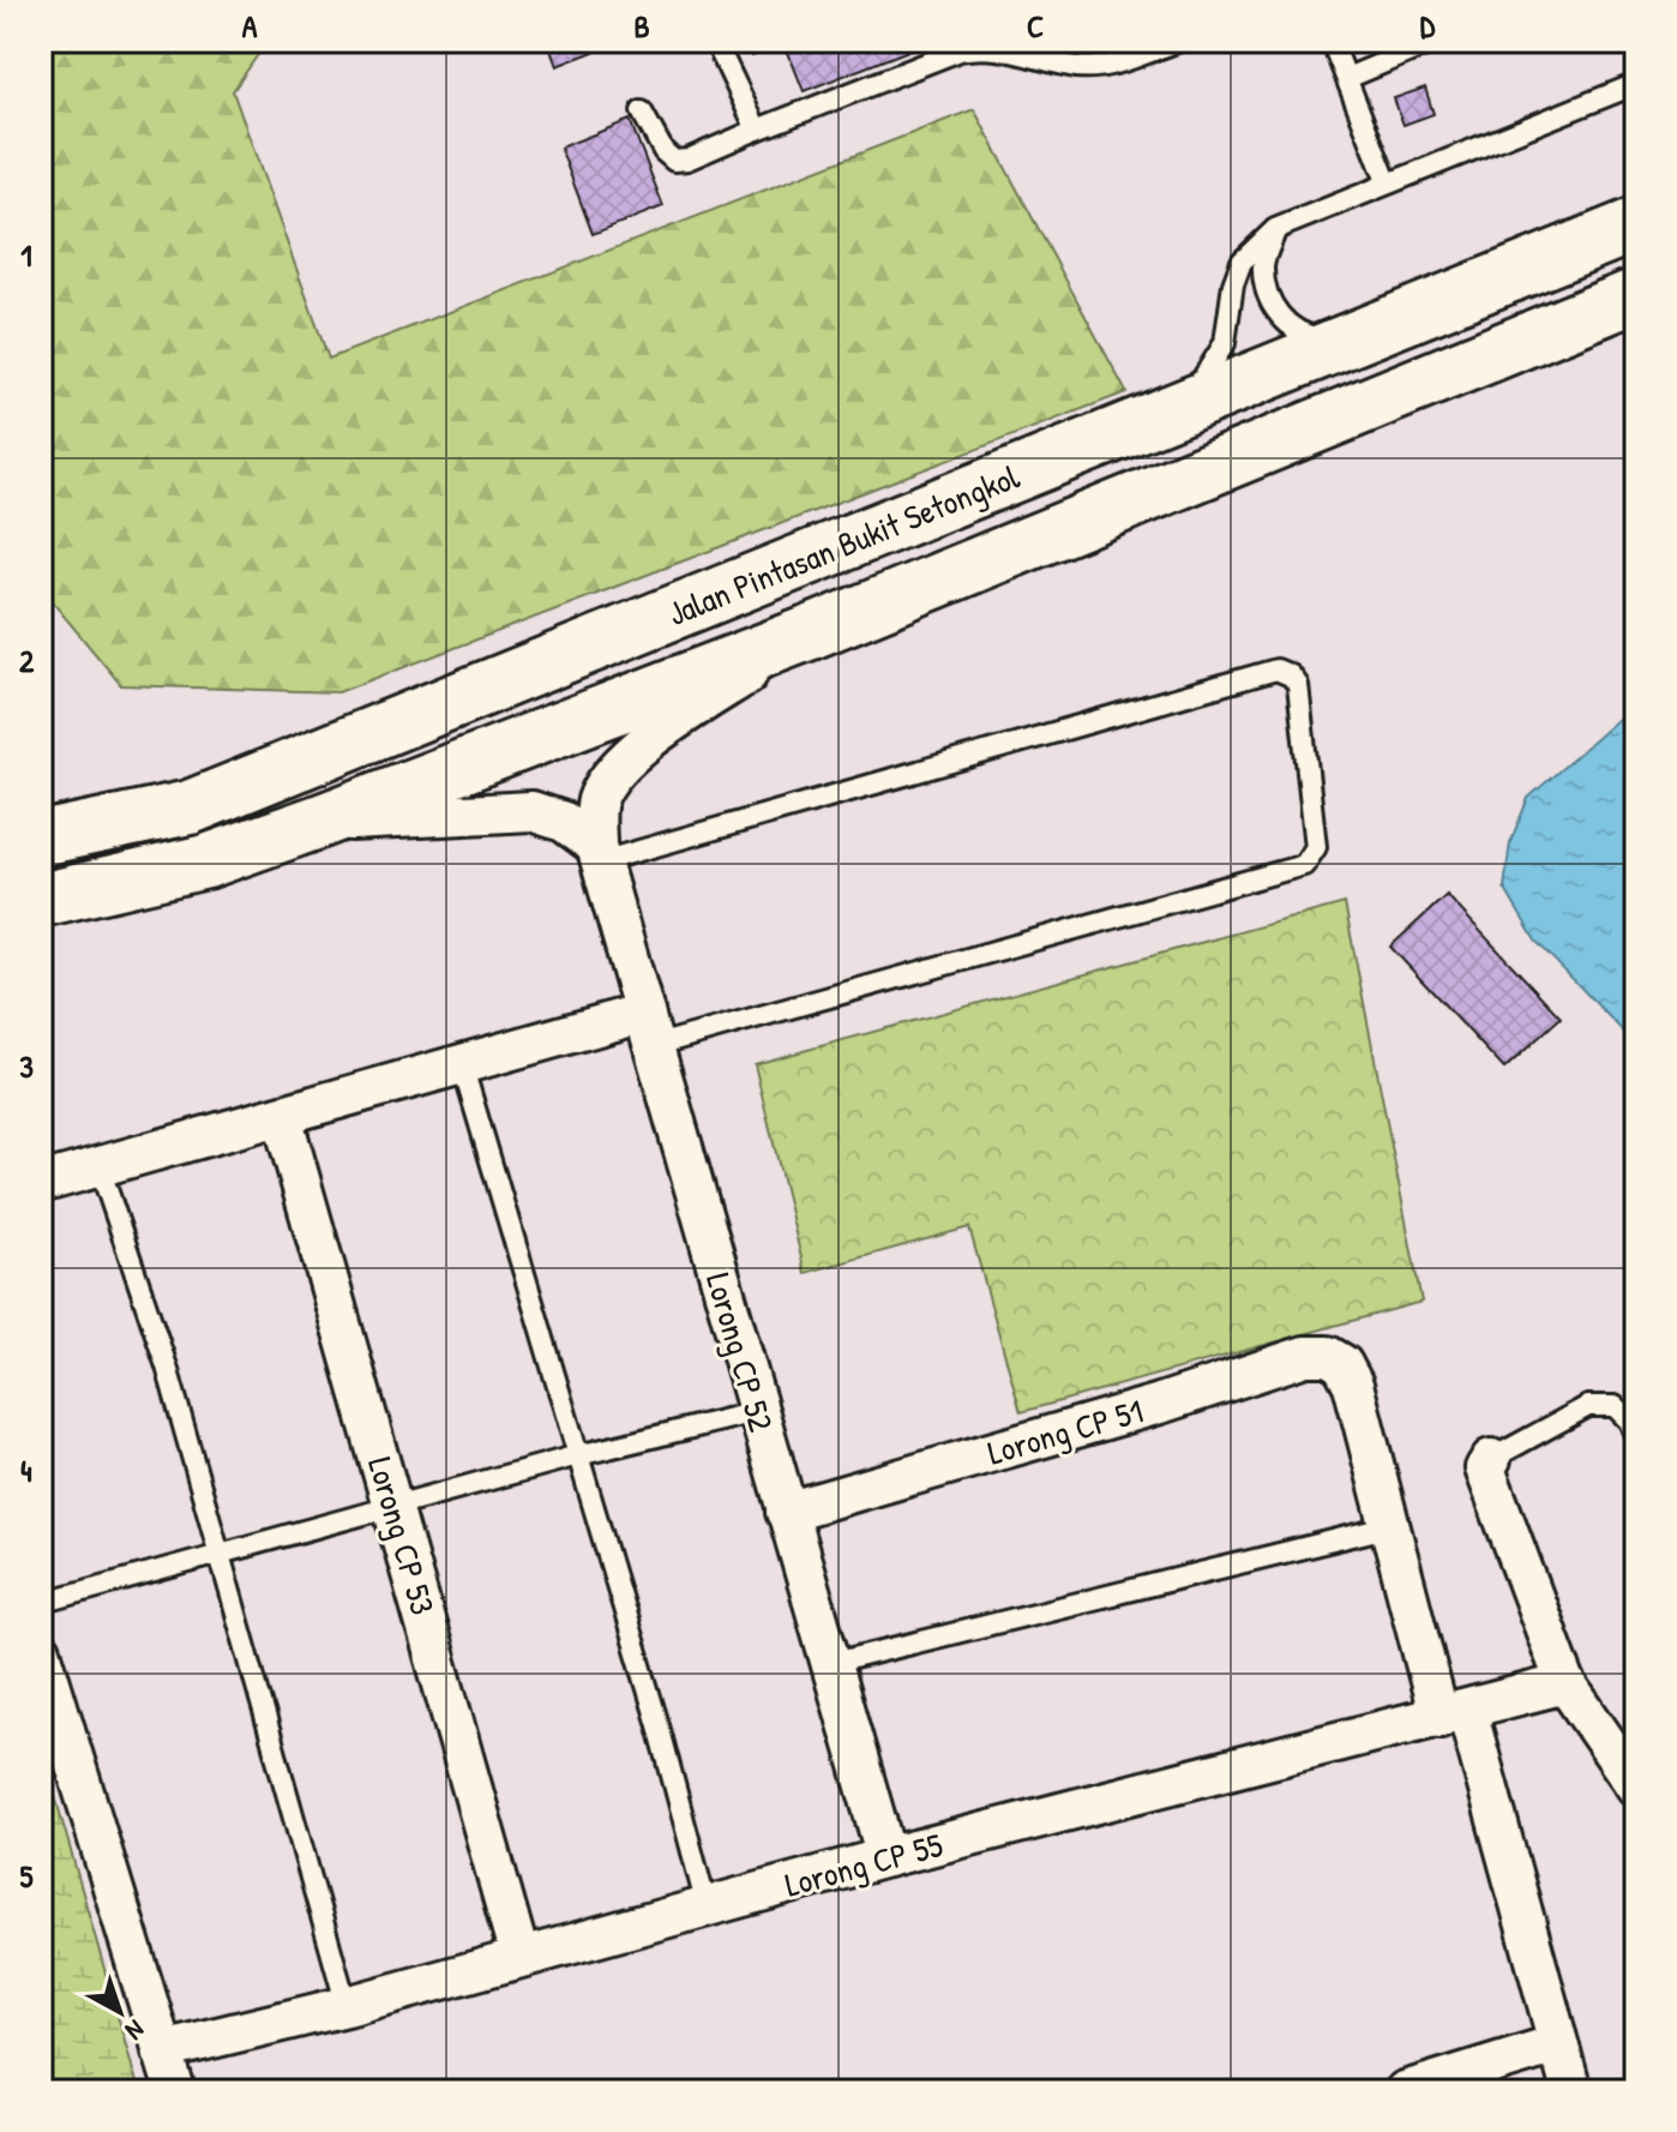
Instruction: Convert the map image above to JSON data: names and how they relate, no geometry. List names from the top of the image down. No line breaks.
{"streets":{"main road":["Jalan Pintasan Bukit Setongkol"],"street":["Lorong CP 52","Lorong CP 51","Lorong CP 53","Lorong CP 55"]},"crossings":[["Jalan Pintasan Bukit Setongkol","Lorong CP 52"],["Lorong CP 52","Lorong CP 51"],["Lorong CP 52","Lorong CP 55"],["Lorong CP 53","Lorong CP 55"]],"north":"bottom right","grid":{"columns":["A","B","C","D"],"rows":["1","2","3","4","5"]}}
